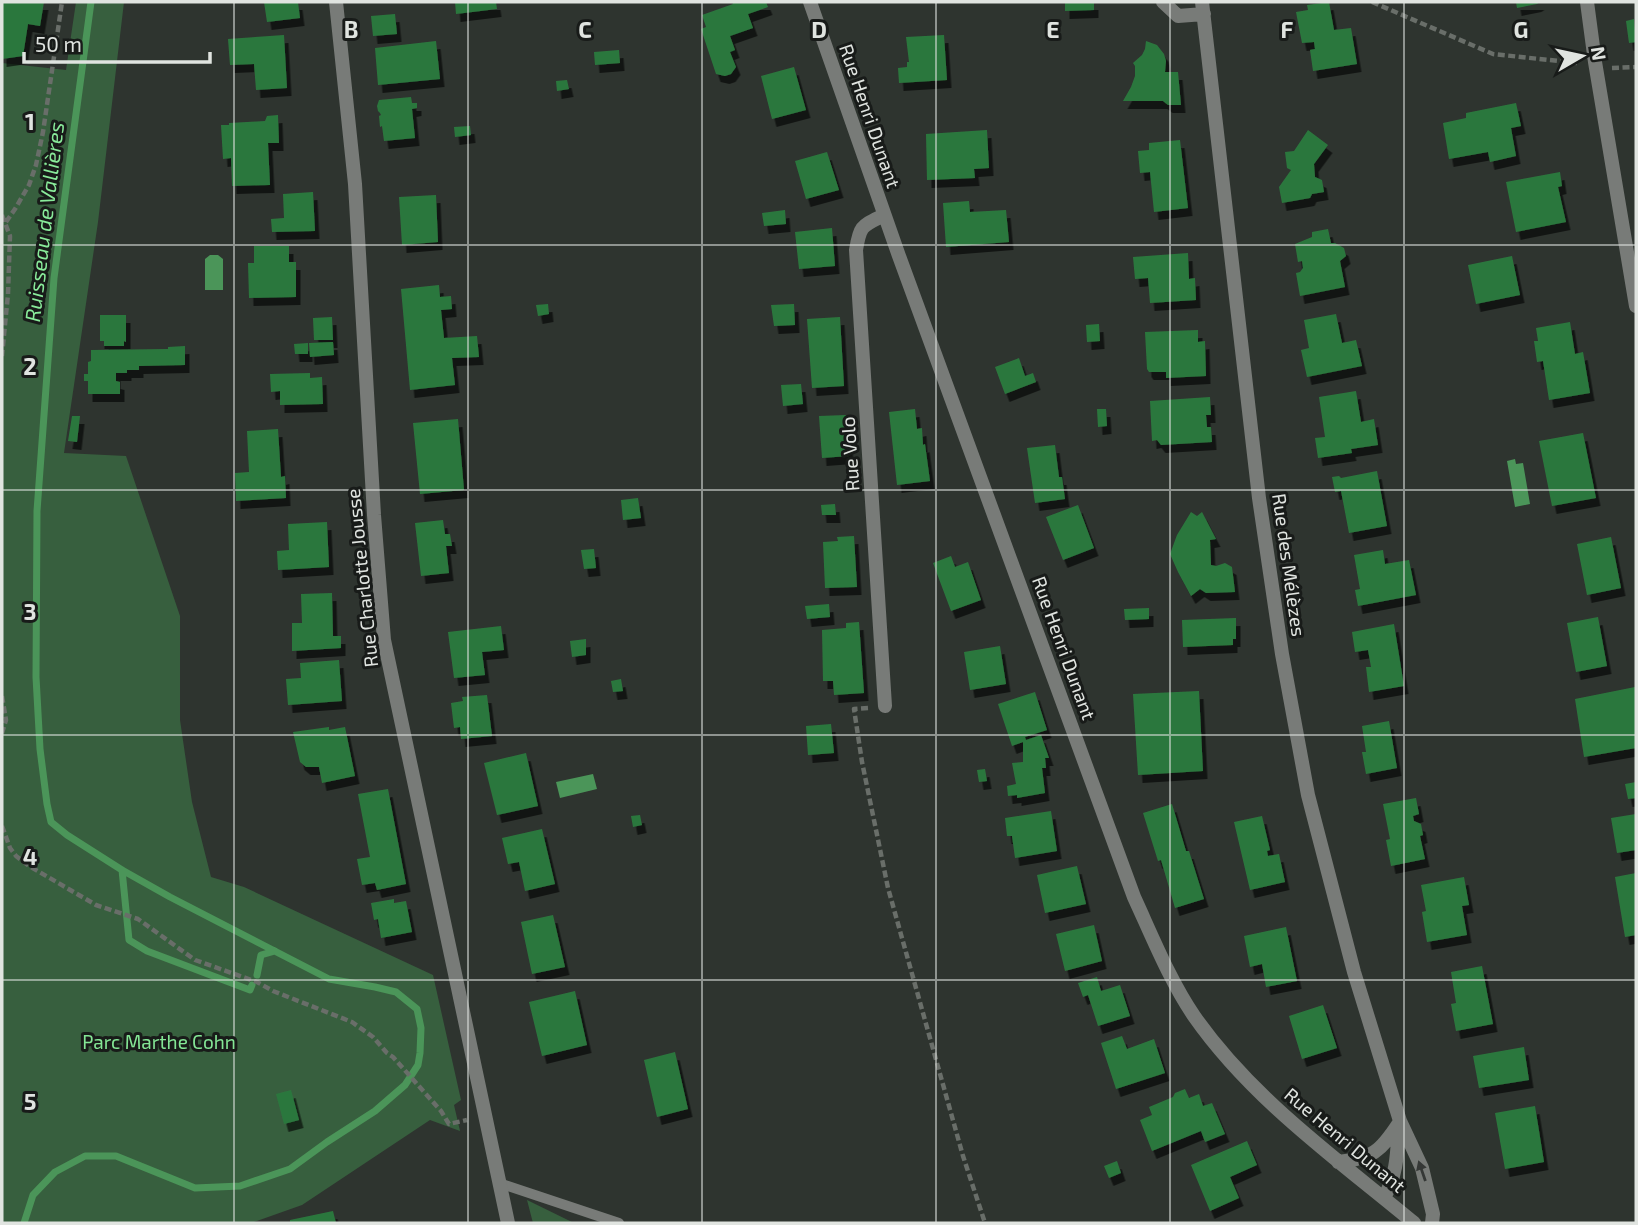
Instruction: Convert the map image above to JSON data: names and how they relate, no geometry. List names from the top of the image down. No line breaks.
{"streets":{"street":["Rue Henri Dunant","Rue Volo","Rue des Mélèzes","Rue Charlotte Jousse"]},"crossings":[["Rue Henri Dunant","Rue Volo"],["Rue Henri Dunant","Rue des Mélèzes"]],"water":["Ruisseau de Vallières"],"parks":["Parc Marthe Cohn"],"scale_bar":"50 m","north":"right","grid":{"columns":["B","C","D","E","F","G"],"rows":["1","2","3","4","5"]}}
